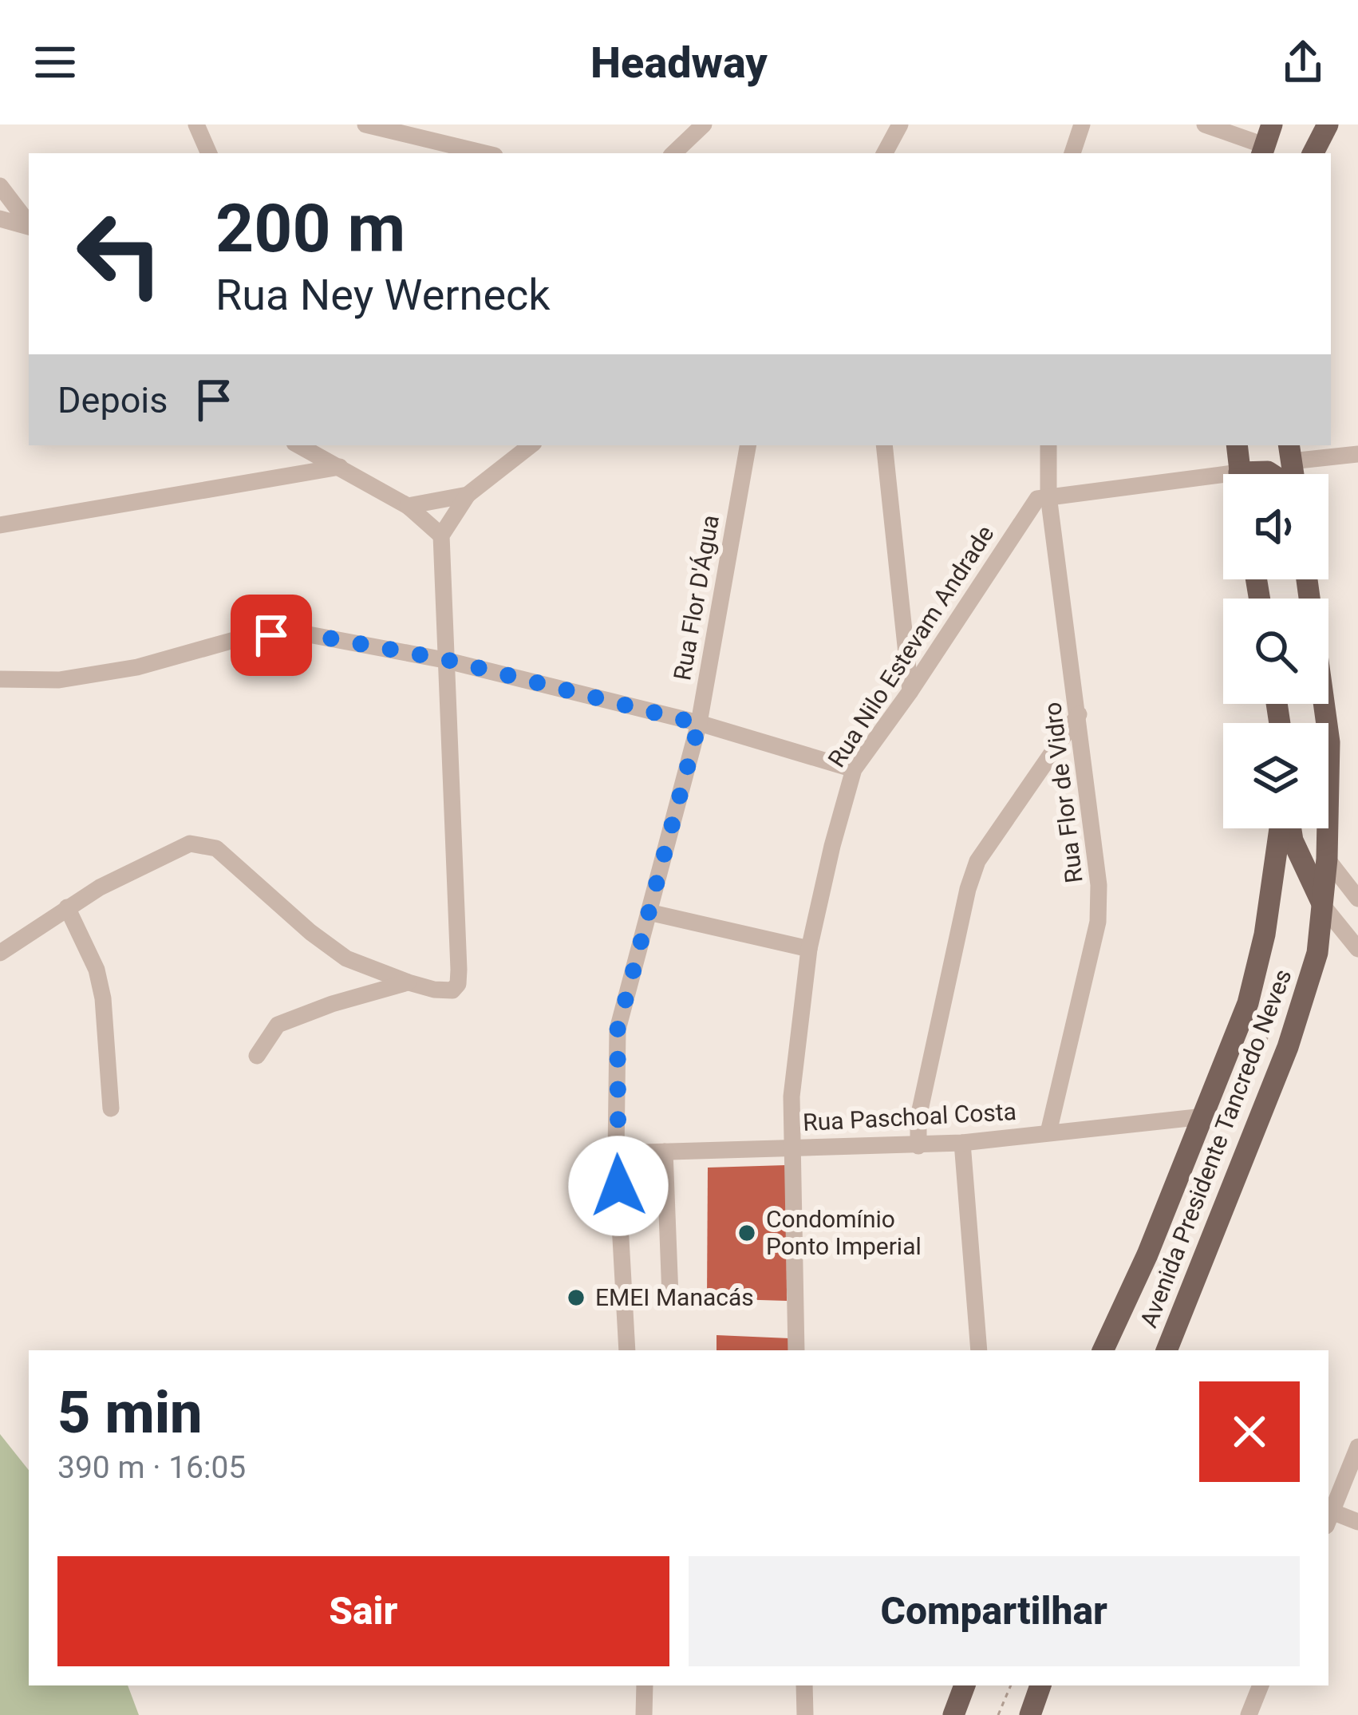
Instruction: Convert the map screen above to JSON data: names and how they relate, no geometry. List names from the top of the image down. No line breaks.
{"streets":{"main road":["Avenida Presidente Tancredo Neves"],"street":["Rua Flor D'Água","Rua Nilo Estevam Andrade","Rua Flor de Vidro","Rua Paschoal Costa"]},"crossings":[["Rua Flor D'Água","Rua Paschoal Costa"],["Rua Nilo Estevam Andrade","Rua Flor de Vidro"],["Rua Nilo Estevam Andrade","Rua Paschoal Costa"],["Rua Flor de Vidro","Rua Paschoal Costa"],["Rua Paschoal Costa","Avenida Presidente Tancredo Neves"]],"places":["Condomínio Ponto Imperial","EMEI Manacás"],"page":{"header":"Headway","turn":["200 m","Rua Ney Werneck"],"then":"Depois","heading":["5 min","390 m · 16:05"],"buttons":["Sair","Compartilhar"]}}
